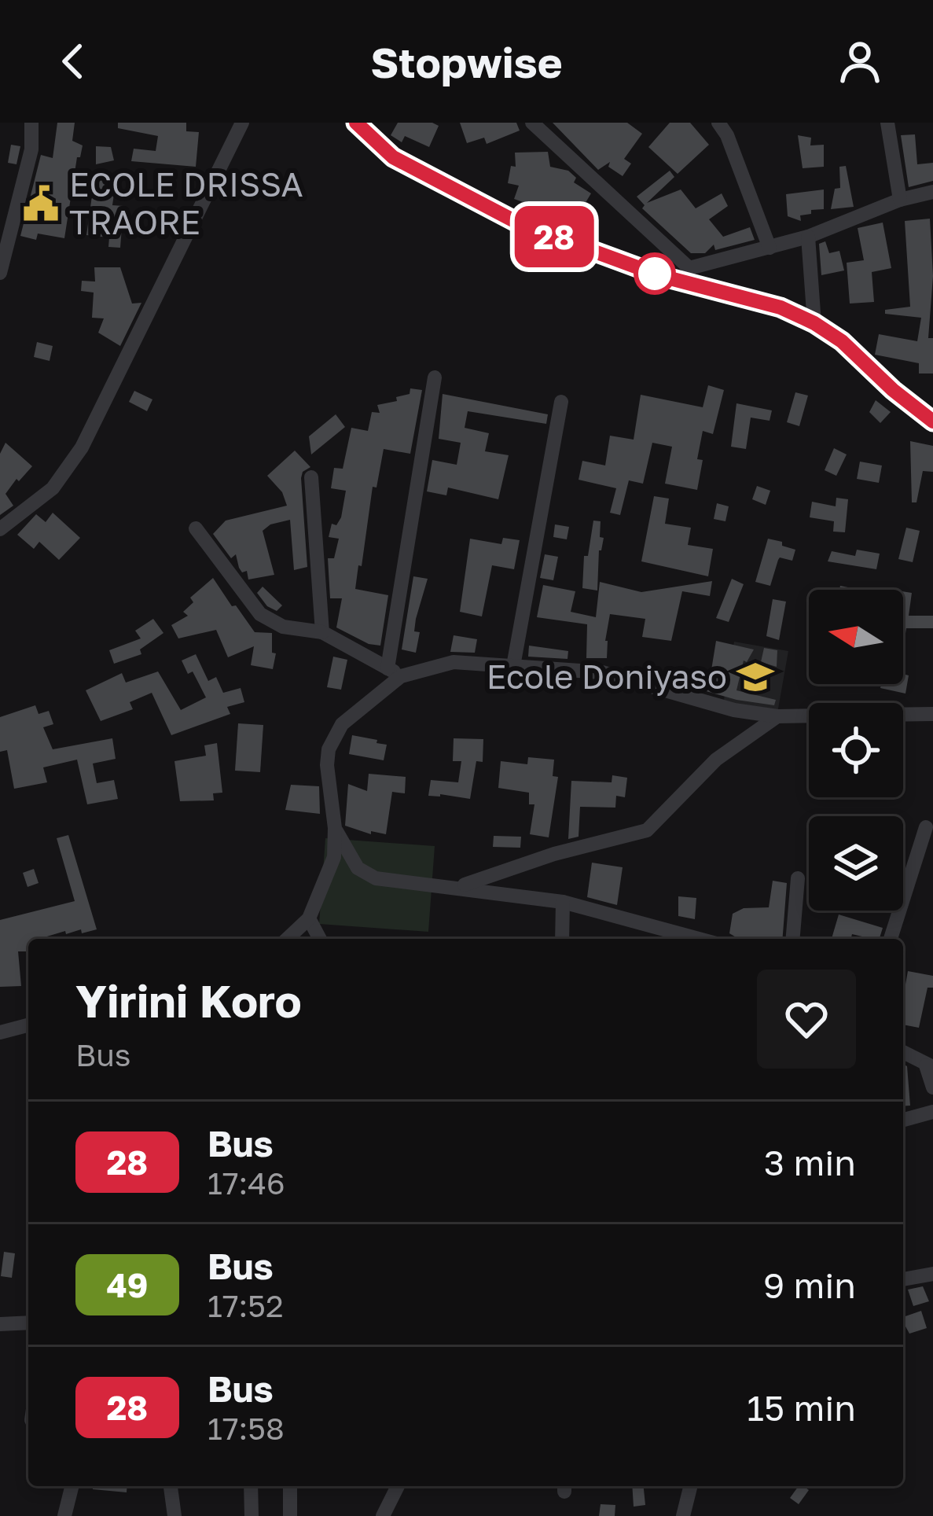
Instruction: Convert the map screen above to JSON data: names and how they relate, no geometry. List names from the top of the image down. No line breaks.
{"places":{"public building":["ECOLE DRISSA TRAORE"],"school or university":["Ecole Doniyaso"]},"lines":["bus line 28"],"north":"left","page":{"header":"Stopwise","on_map":"28","heading":["Yirini Koro","Bus"],"list":[{"mark":"28","name":"Bus","note":"17:46","value":"3 min"},{"mark":"49","name":"Bus","note":"17:52","value":"9 min"},{"mark":"28","name":"Bus","note":"17:58","value":"15 min"}]}}
